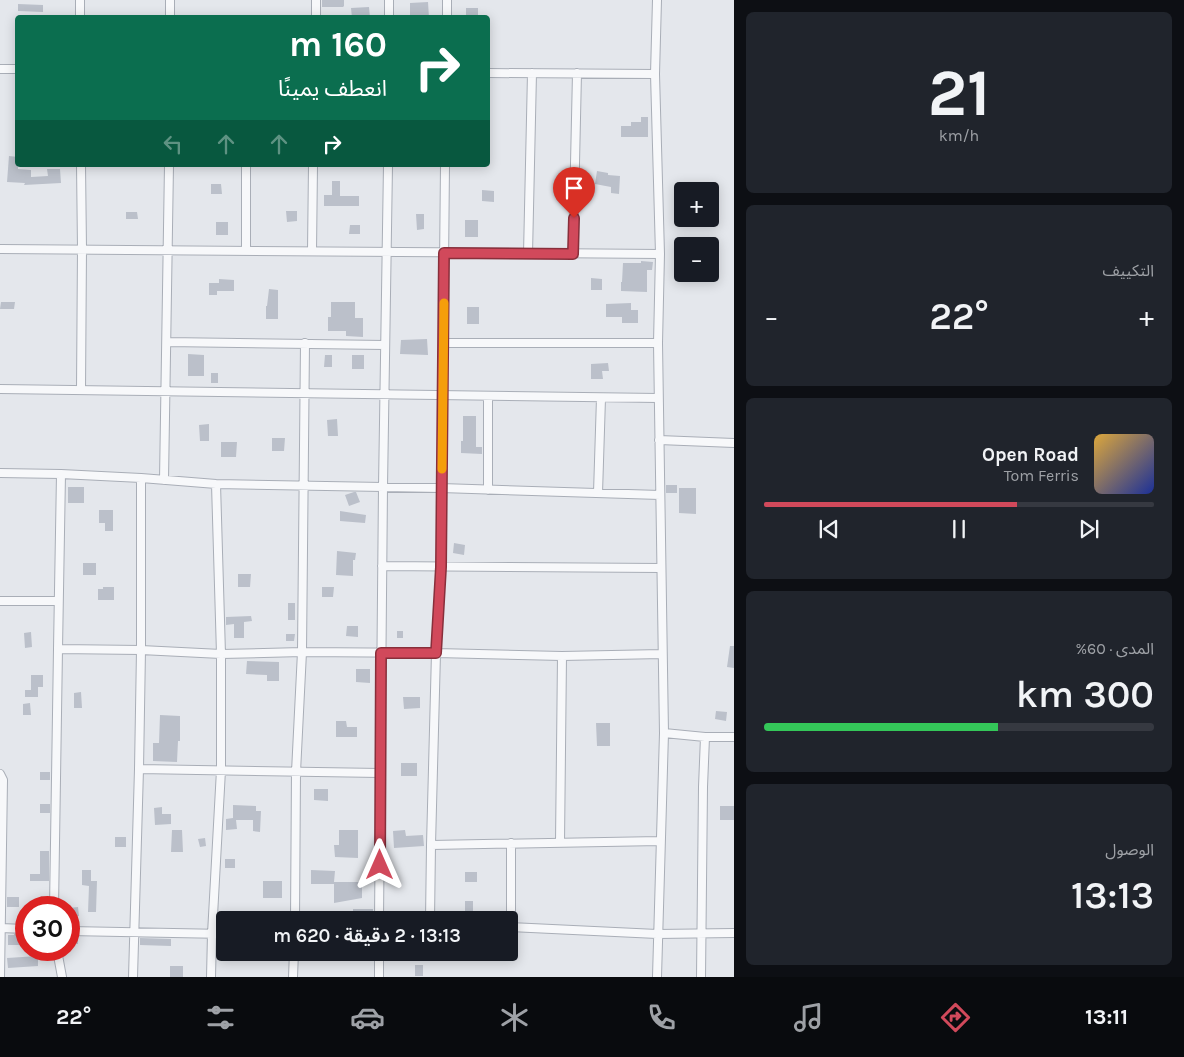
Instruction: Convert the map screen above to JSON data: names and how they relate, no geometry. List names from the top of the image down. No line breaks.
{"page":{"tile":[["21","km/h"],"التكييف",["المدى · 60%","300 km"],["الوصول","13:13"]],"turn":["160 m","انعطف يمينًا"],"map_buttons":["+","−"],"heat":["−","22°","+"],"song":["Open Road","Tom Ferris"],"limit":"30","trip":"13:13 · 2 دقيقة · 620 m","tabs":["13:11","22°"]}}
